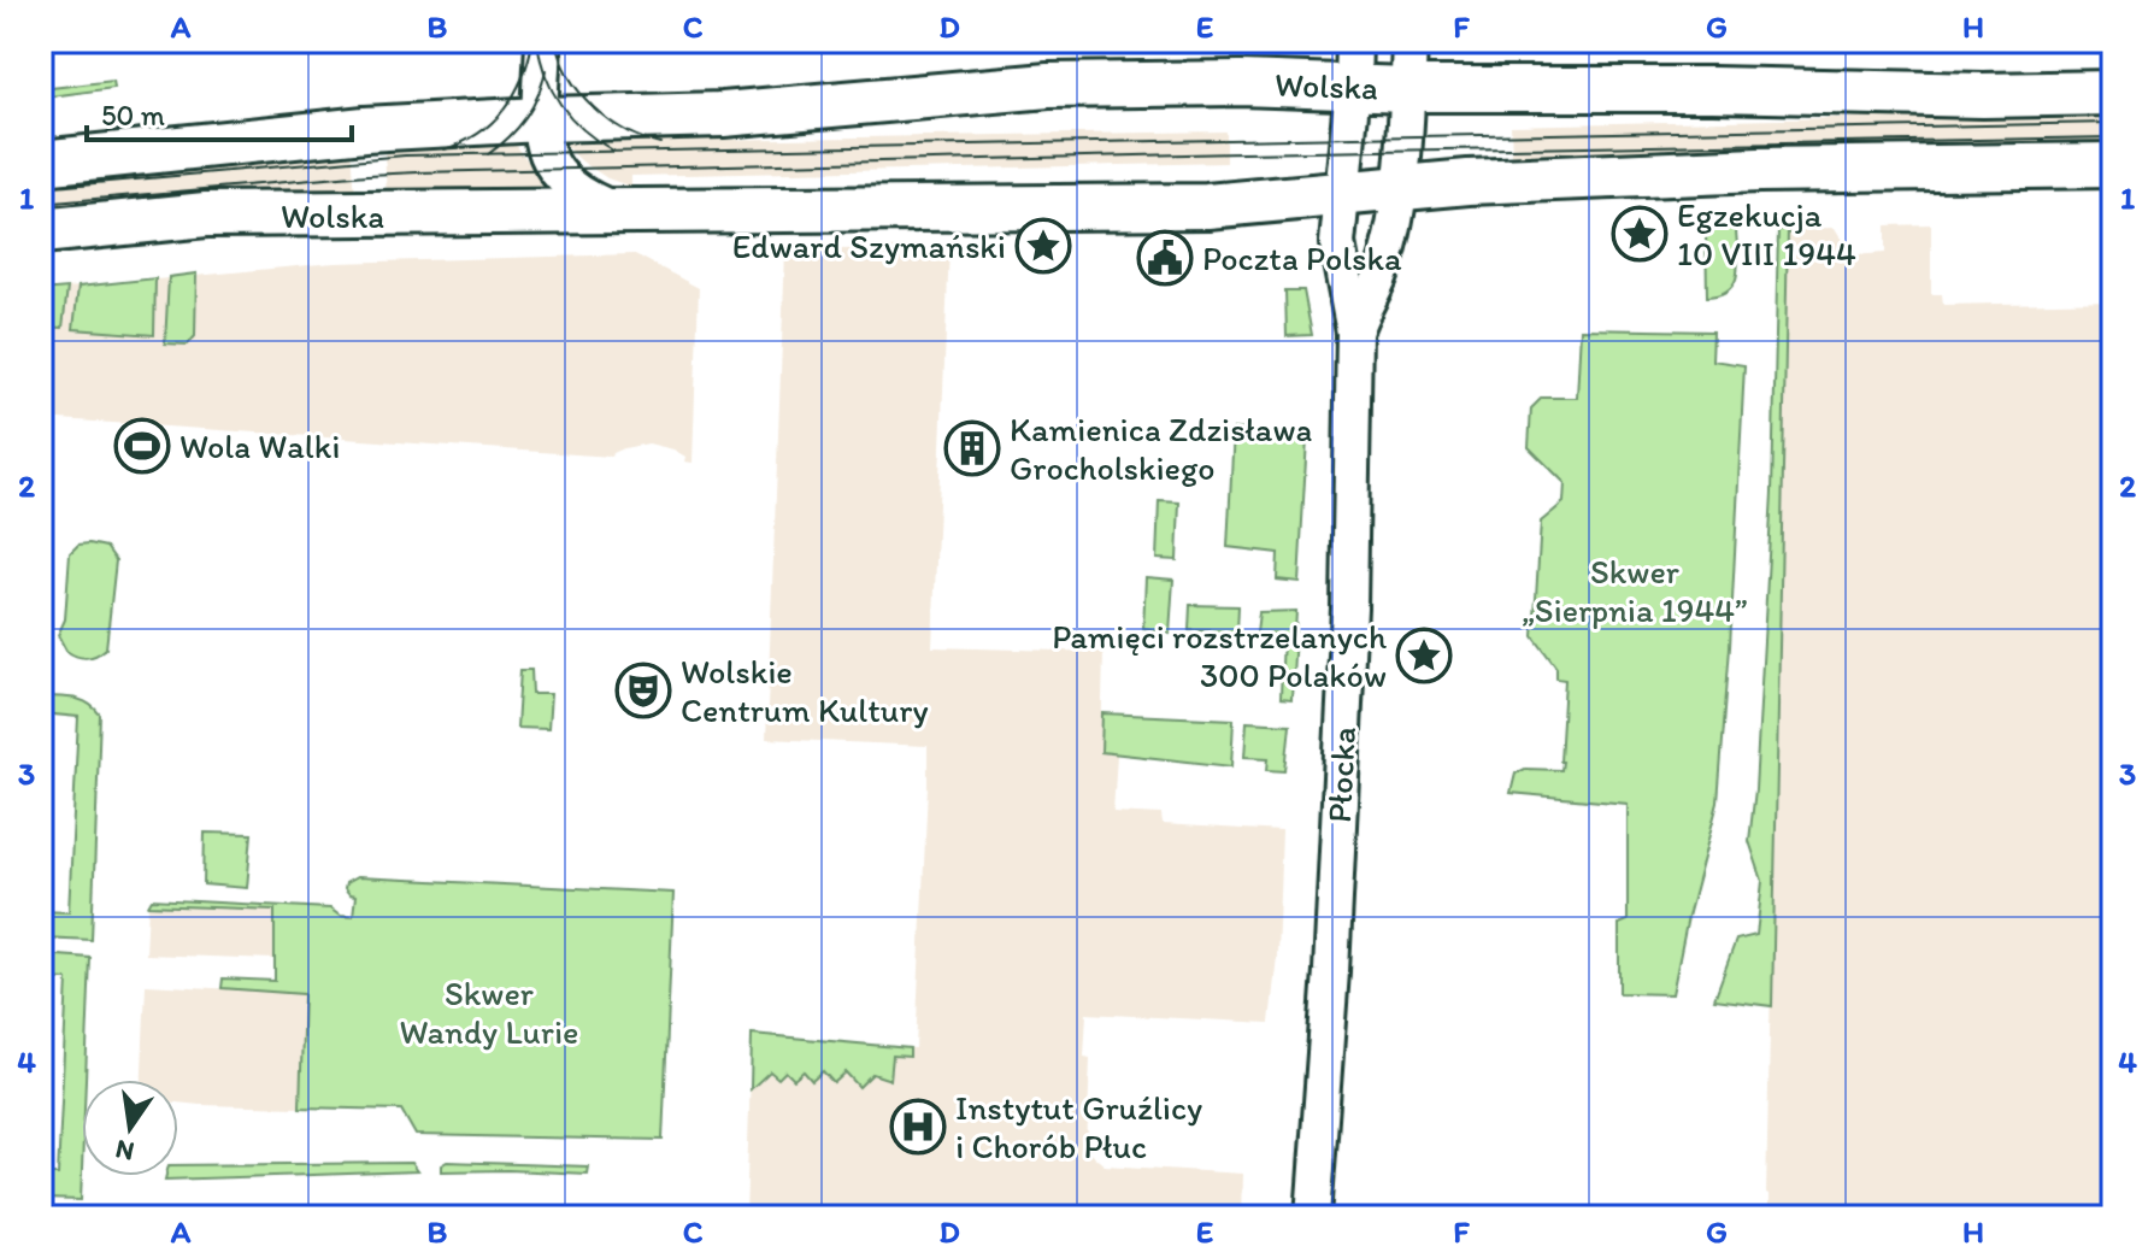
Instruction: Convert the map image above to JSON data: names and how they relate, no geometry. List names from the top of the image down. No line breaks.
{"streets":{"main road":["Wolska"],"street":["Płocka"]},"crossings":[["Wolska","Płocka"]],"parks":["Skwer „Sierpnia 1944”","Skwer Wandy Lurie"],"places":{"place":["Egzekucja 10 VIII 1944","Edward Szymański","Pamięci rozstrzelanych 300 Polaków"],"public building":["Poczta Polska"],"sports":["Wola Walki"],"building":["Kamienica Zdzisława Grocholskiego"],"theatre":["Wolskie Centrum Kultury"],"hospital":["Instytut Gruźlicy i Chorób Płuc"]},"scale_bar":"50 m","north":"bottom","grid":{"columns":["A","B","C","D","E","F","G","H"],"rows":["1","2","3","4"]}}
